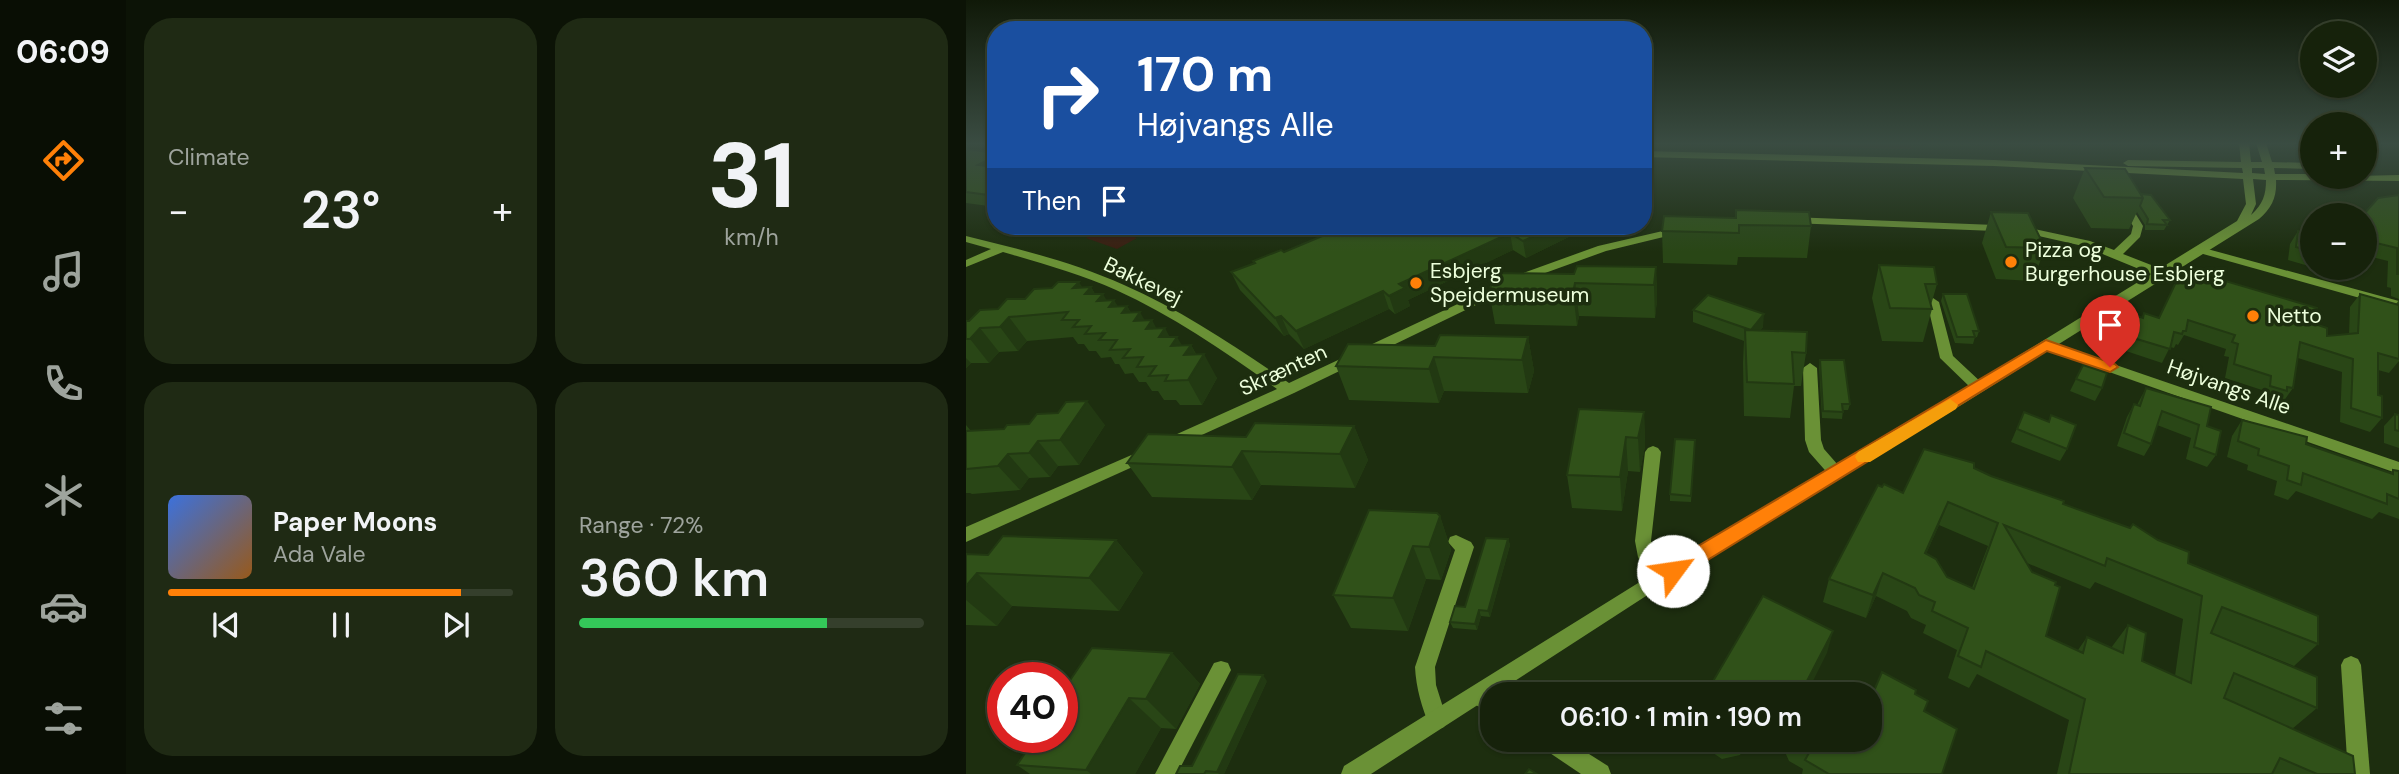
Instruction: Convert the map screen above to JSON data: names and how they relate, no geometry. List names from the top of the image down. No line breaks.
{"streets":{"street":["Bakkevej","Skrænten","Højvangs Alle"]},"crossings":[["Bakkevej","Skrænten"]],"places":["Pizza og Burgerhouse Esbjerg","Esbjerg Spejdermuseum","Netto"],"page":{"tabs":"06:09","tile":["Climate",["31","km/h"],["Range · 72%","360 km"]],"map_buttons":["+","−"],"turn":["170 m","Højvangs Alle"],"then":"Then","heat":["−","23°","+"],"song":["Paper Moons","Ada Vale"],"limit":"40","trip":"06:10 · 1 min · 190 m"}}
